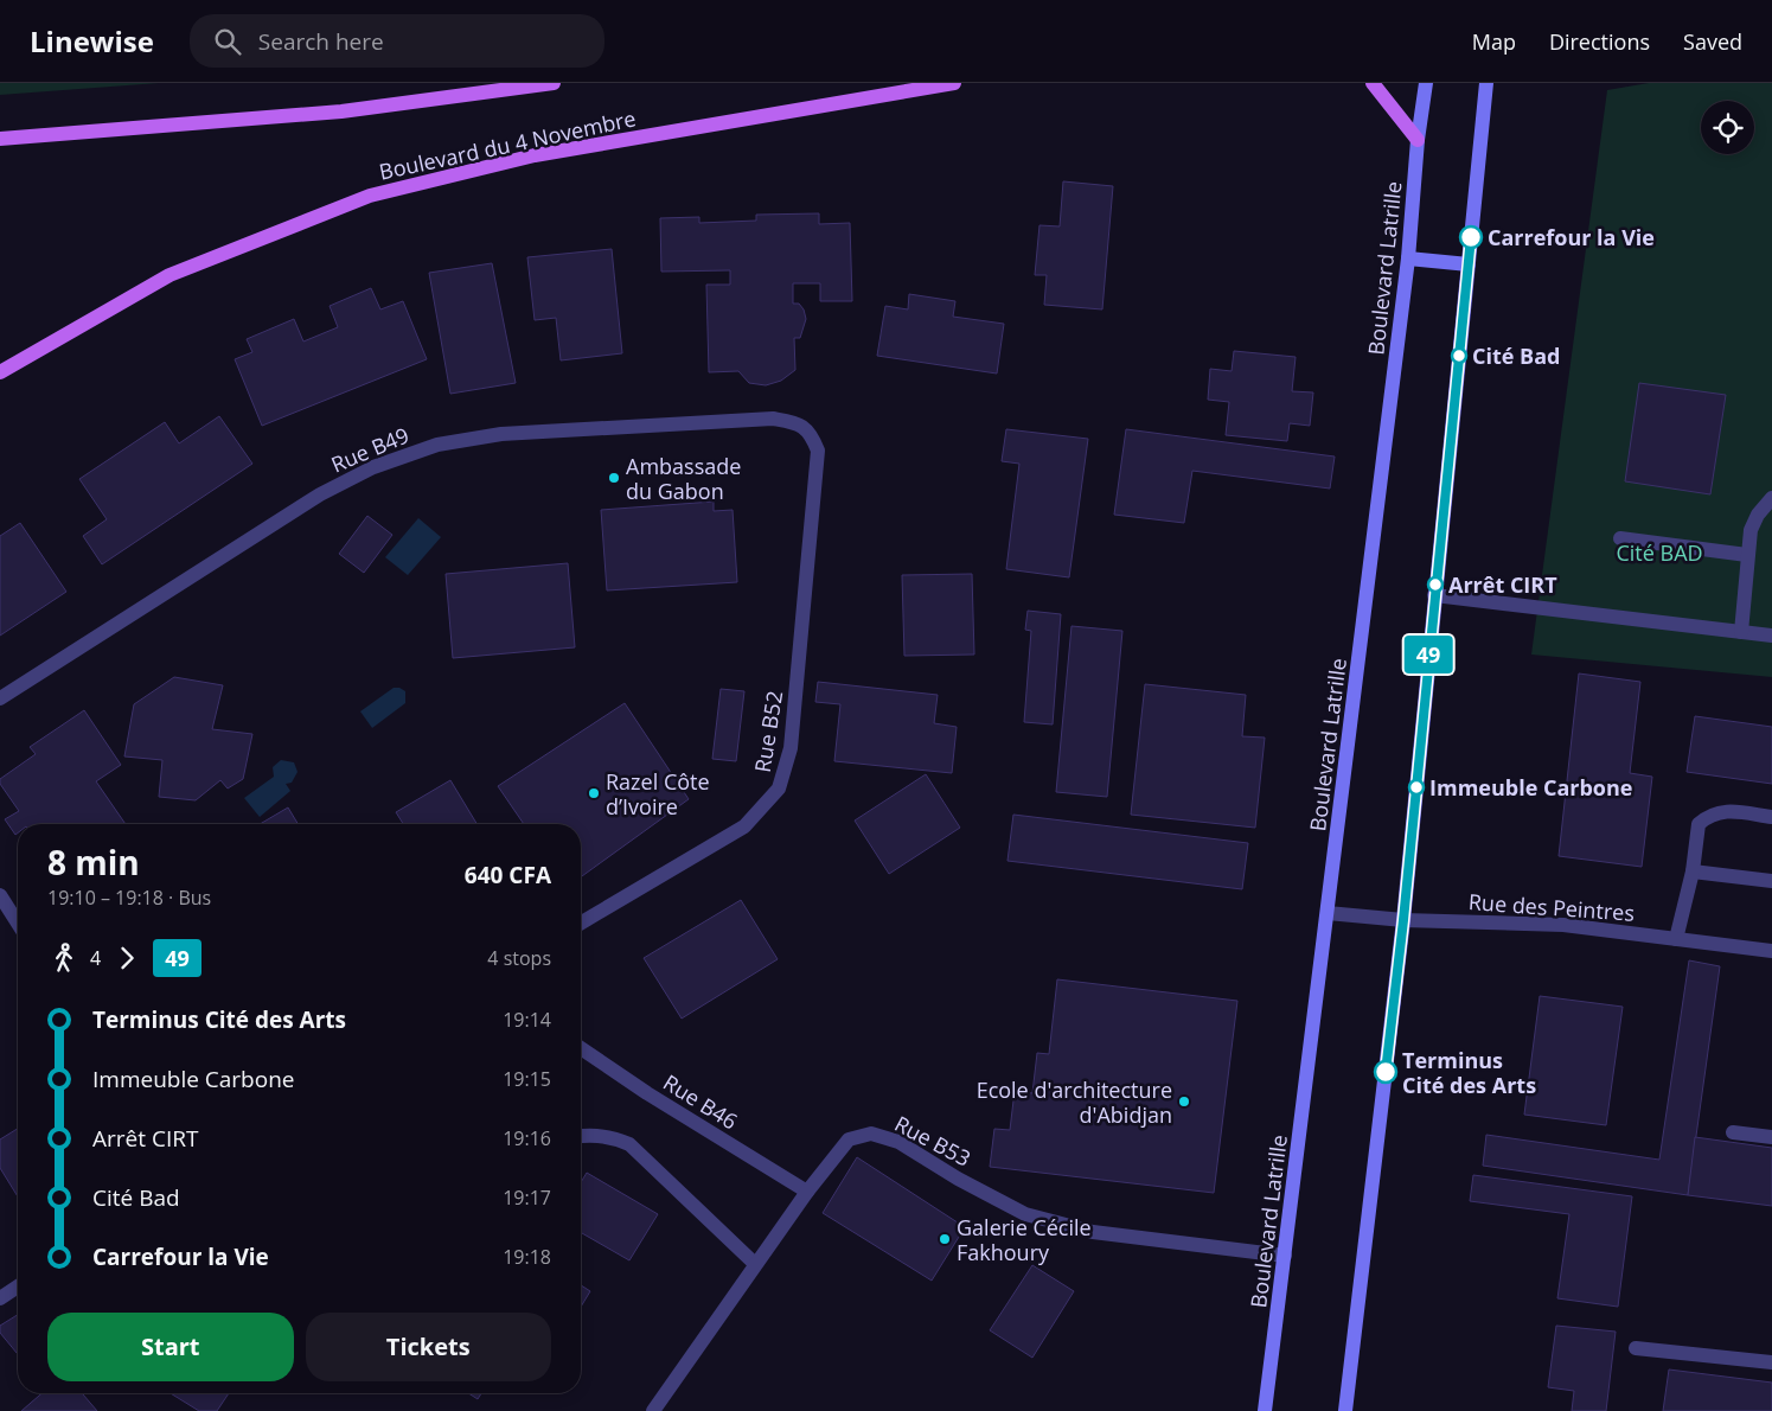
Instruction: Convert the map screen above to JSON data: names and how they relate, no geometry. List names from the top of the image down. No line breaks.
{"streets":{"main road":["Boulevard du 4 Novembre","Boulevard Latrille"],"street":["Rue B49","Rue B52","Rue des Peintres","Rue B46","Rue B53"]},"crossings":[["Boulevard Latrille","Rue des Peintres"],["Boulevard Latrille","Rue B53"],["Rue B49","Rue B52"],["Rue B46","Rue B53"]],"parks":["Cité BAD"],"places":["Carrefour la Vie","Cité Bad","Ambassade du Gabon","Arrêt CIRT","Immeuble Carbone","Razel Côte d’Ivoire","Terminus Cité des Arts","Ecole d'architecture d'Abidjan","Galerie Cécile Fakhoury"],"lines":["bus line 49"],"page":{"header":"Linewise","search":"Search here","nav":["Map","Directions","Saved"],"on_map":"49","heading":["8 min","19:10 – 19:18 · Bus","640 CFA"],"legs":["4","49","4 stops"],"list":[{"name":"Terminus Cité des Arts","value":"19:14"},{"name":"Immeuble Carbone","value":"19:15"},{"name":"Arrêt CIRT","value":"19:16"},{"name":"Cité Bad","value":"19:17"},{"name":"Carrefour la Vie","value":"19:18"}],"buttons":["Start","Tickets"]}}
